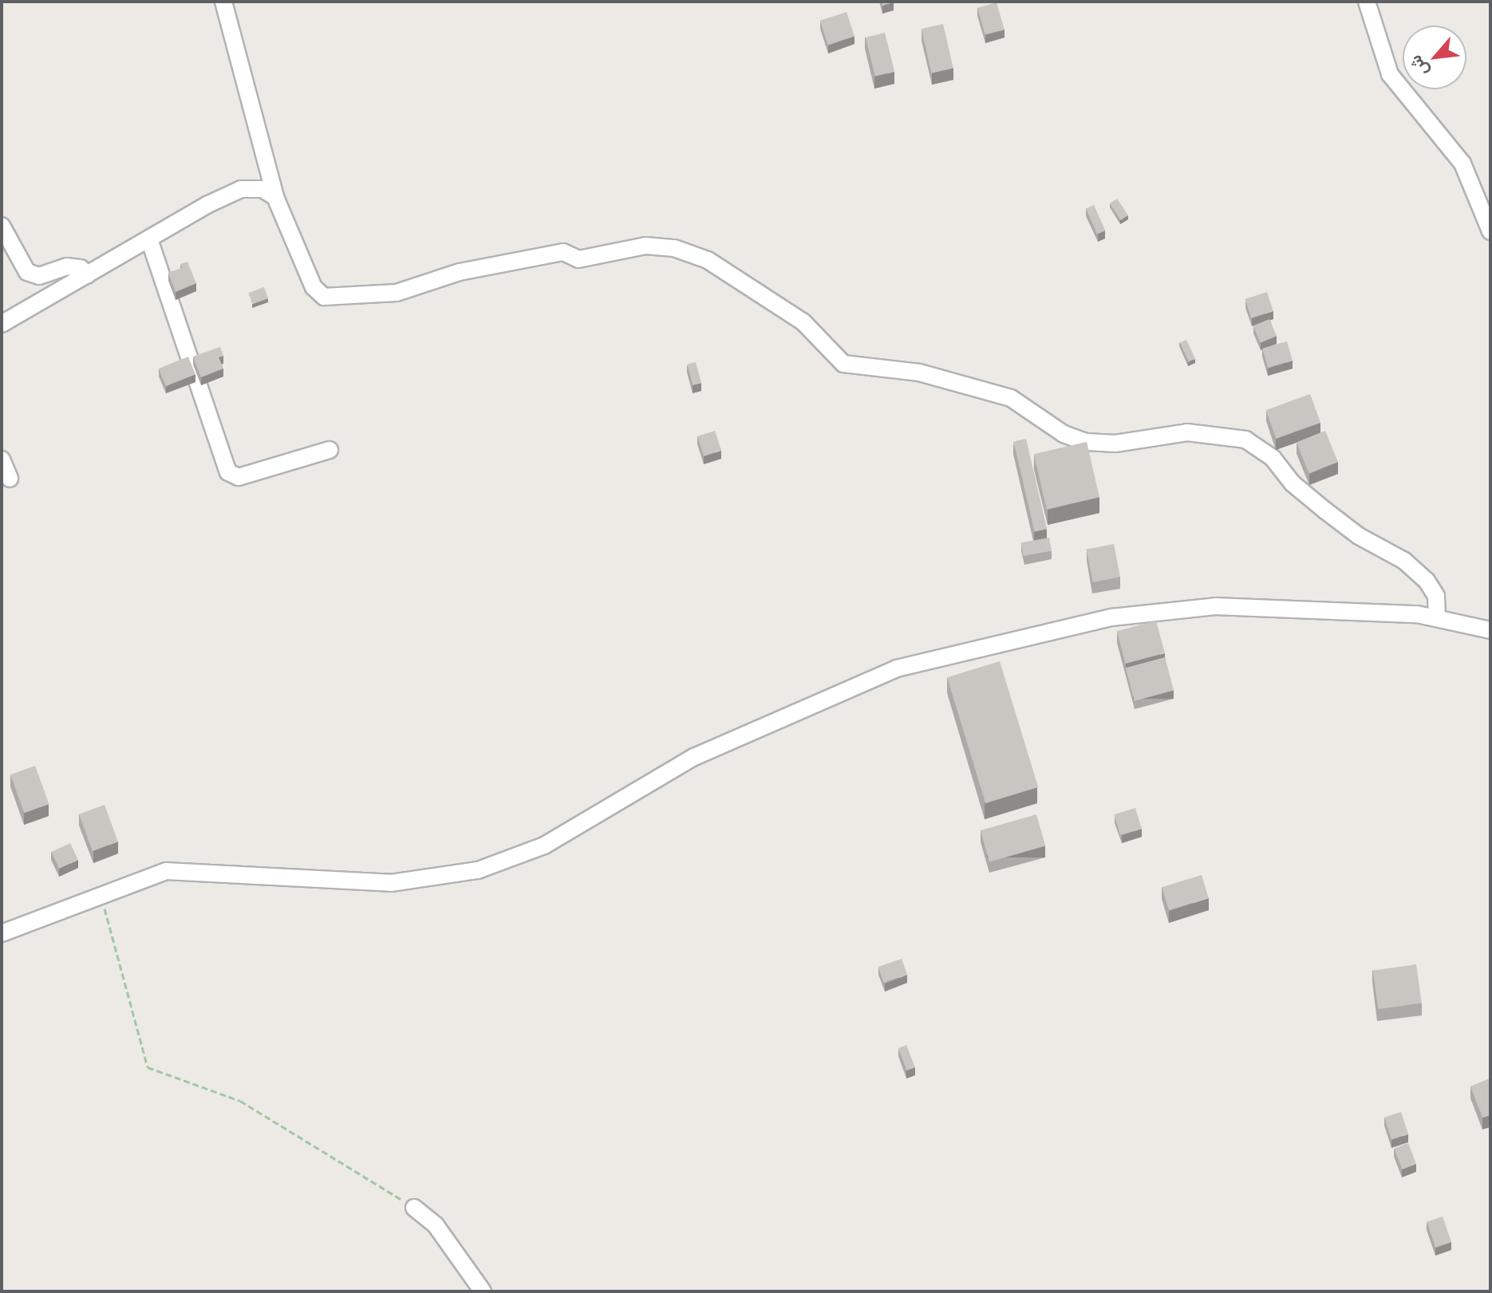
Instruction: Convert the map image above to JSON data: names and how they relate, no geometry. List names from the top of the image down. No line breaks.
{"north":"bottom left"}
